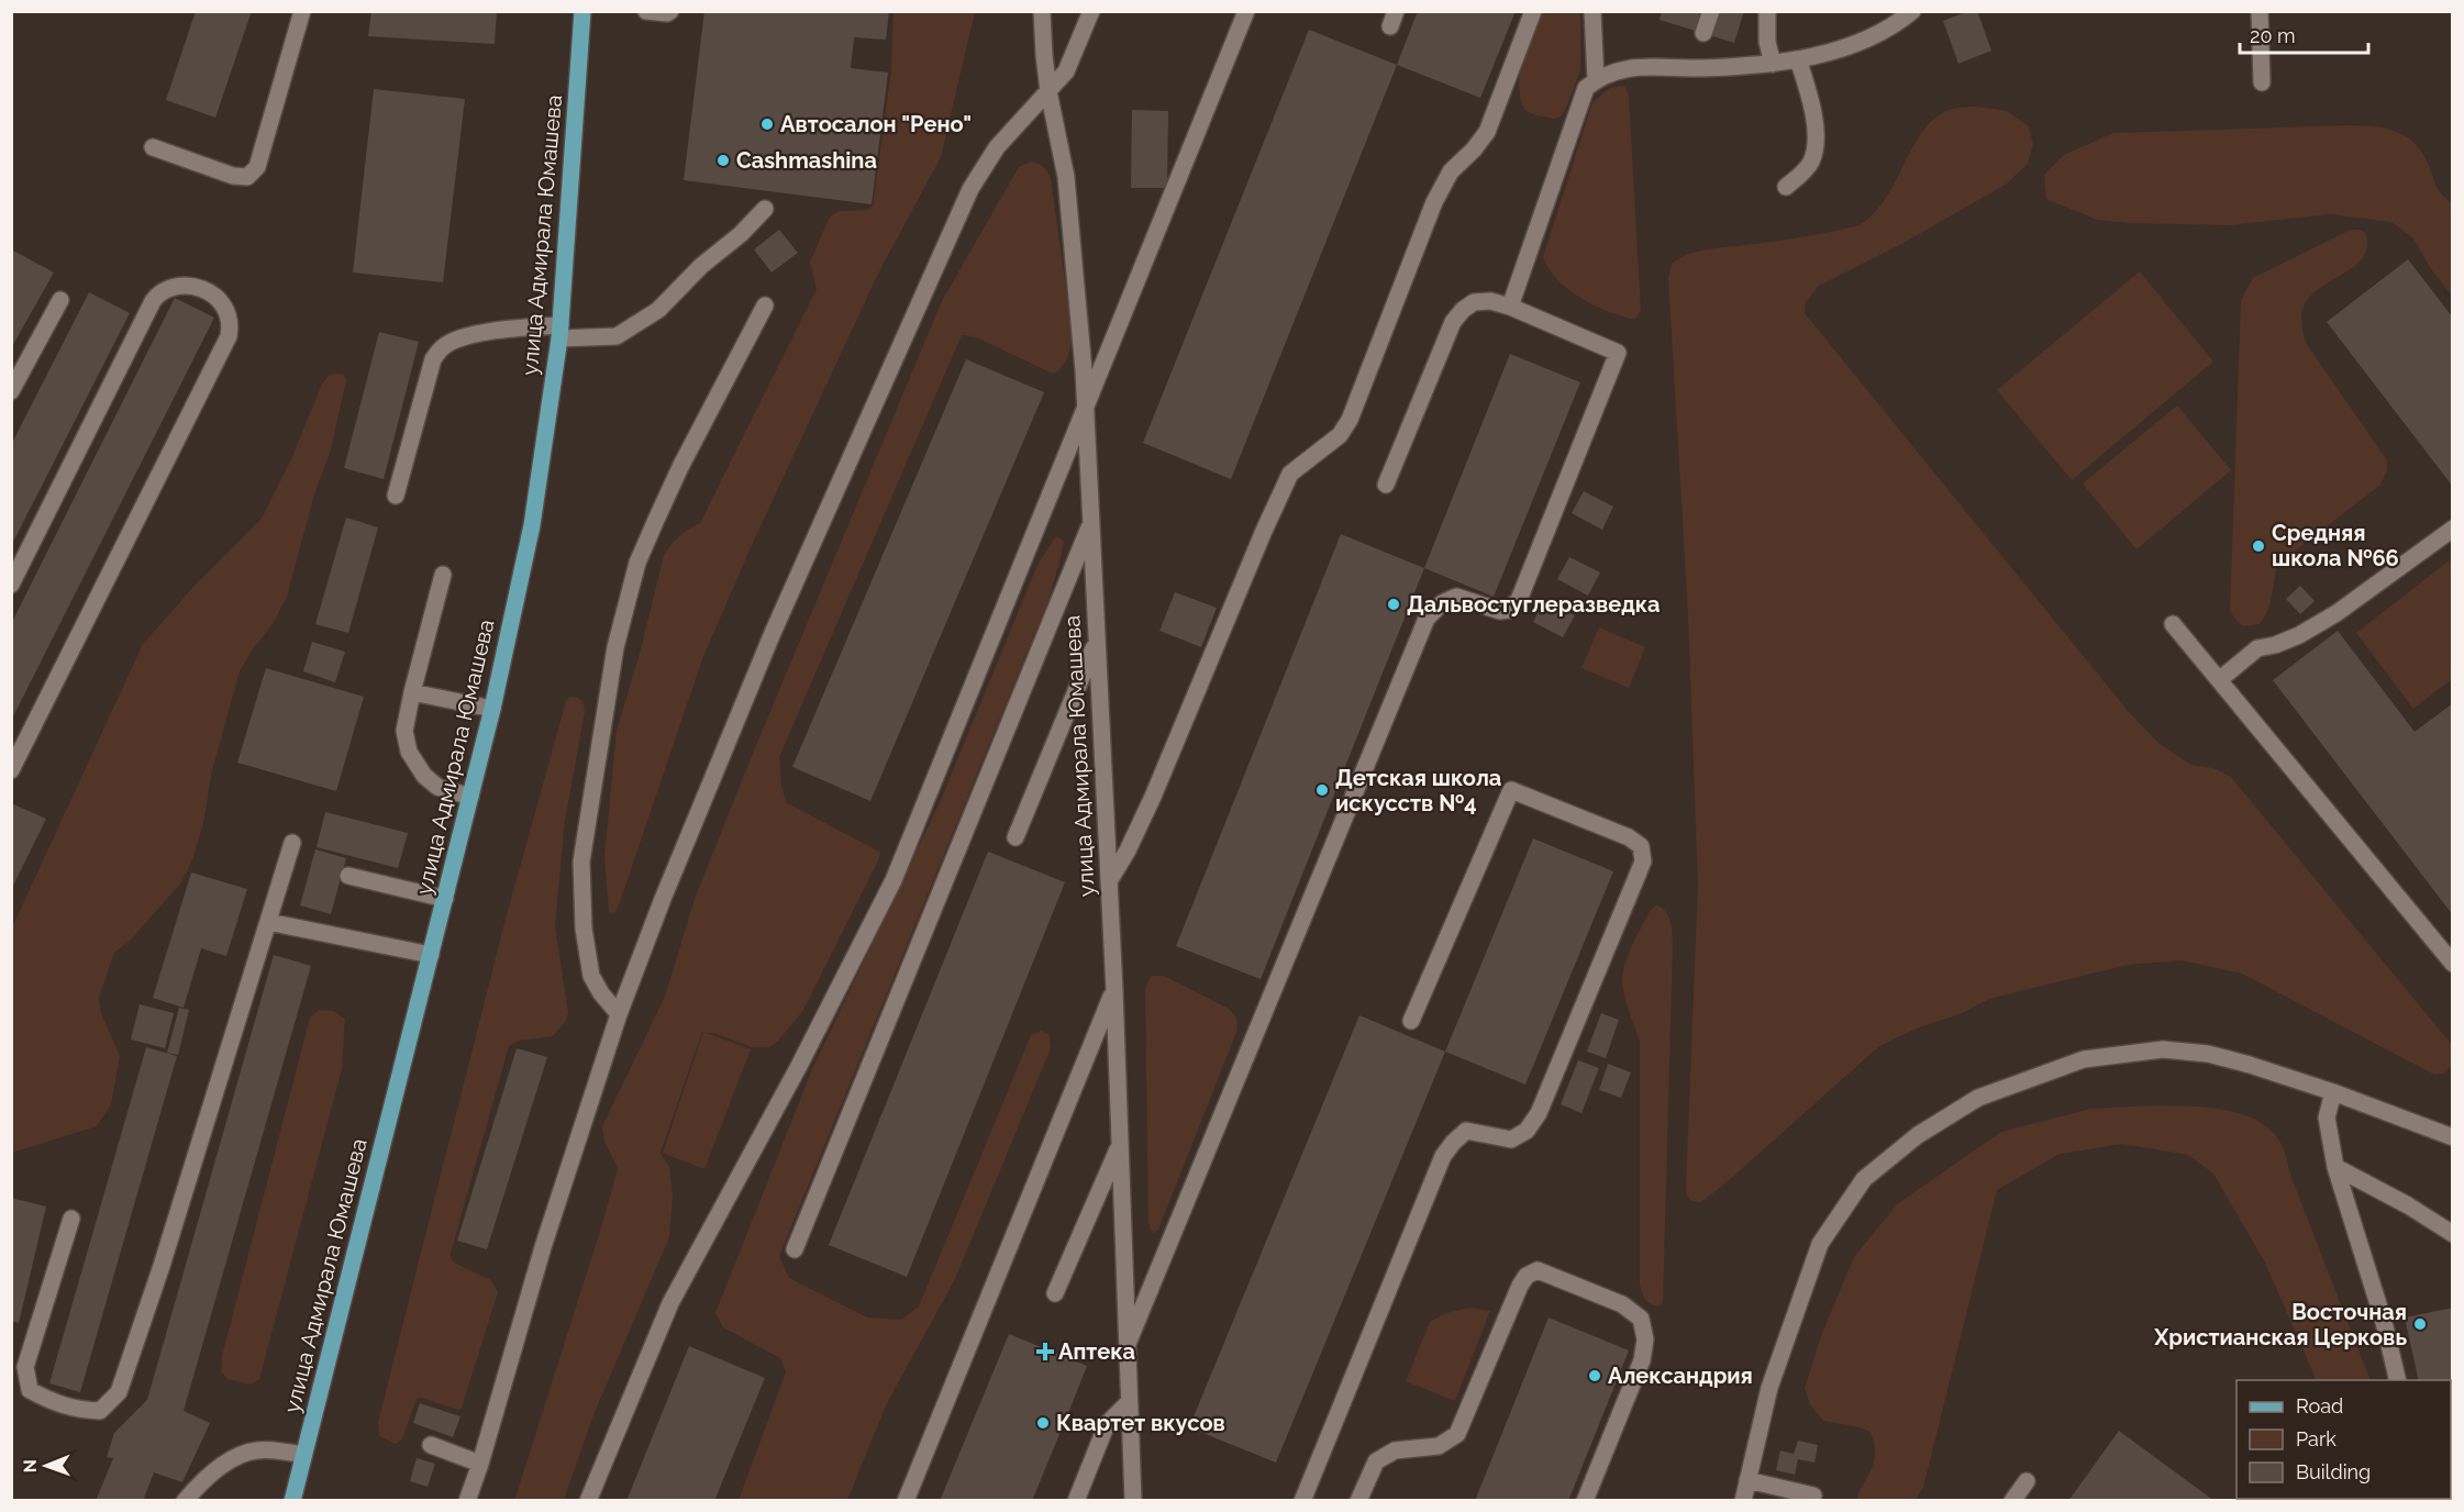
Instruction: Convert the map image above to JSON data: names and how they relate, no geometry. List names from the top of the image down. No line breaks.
{"streets":{"main road":["улица Адмирала Юмашева"]},"places":{"other":["Автосалон \"Рено\"","Cashmashina","Средняя школа №66","Дальвостуглеразведка","Детская школа искусств №4","Восточная Христианская Церковь","Александрия","Квартет вкусов"],"health":["Аптека"]},"legend":["Road","Park","Building"],"scale_bar":"20 m","north":"left"}
